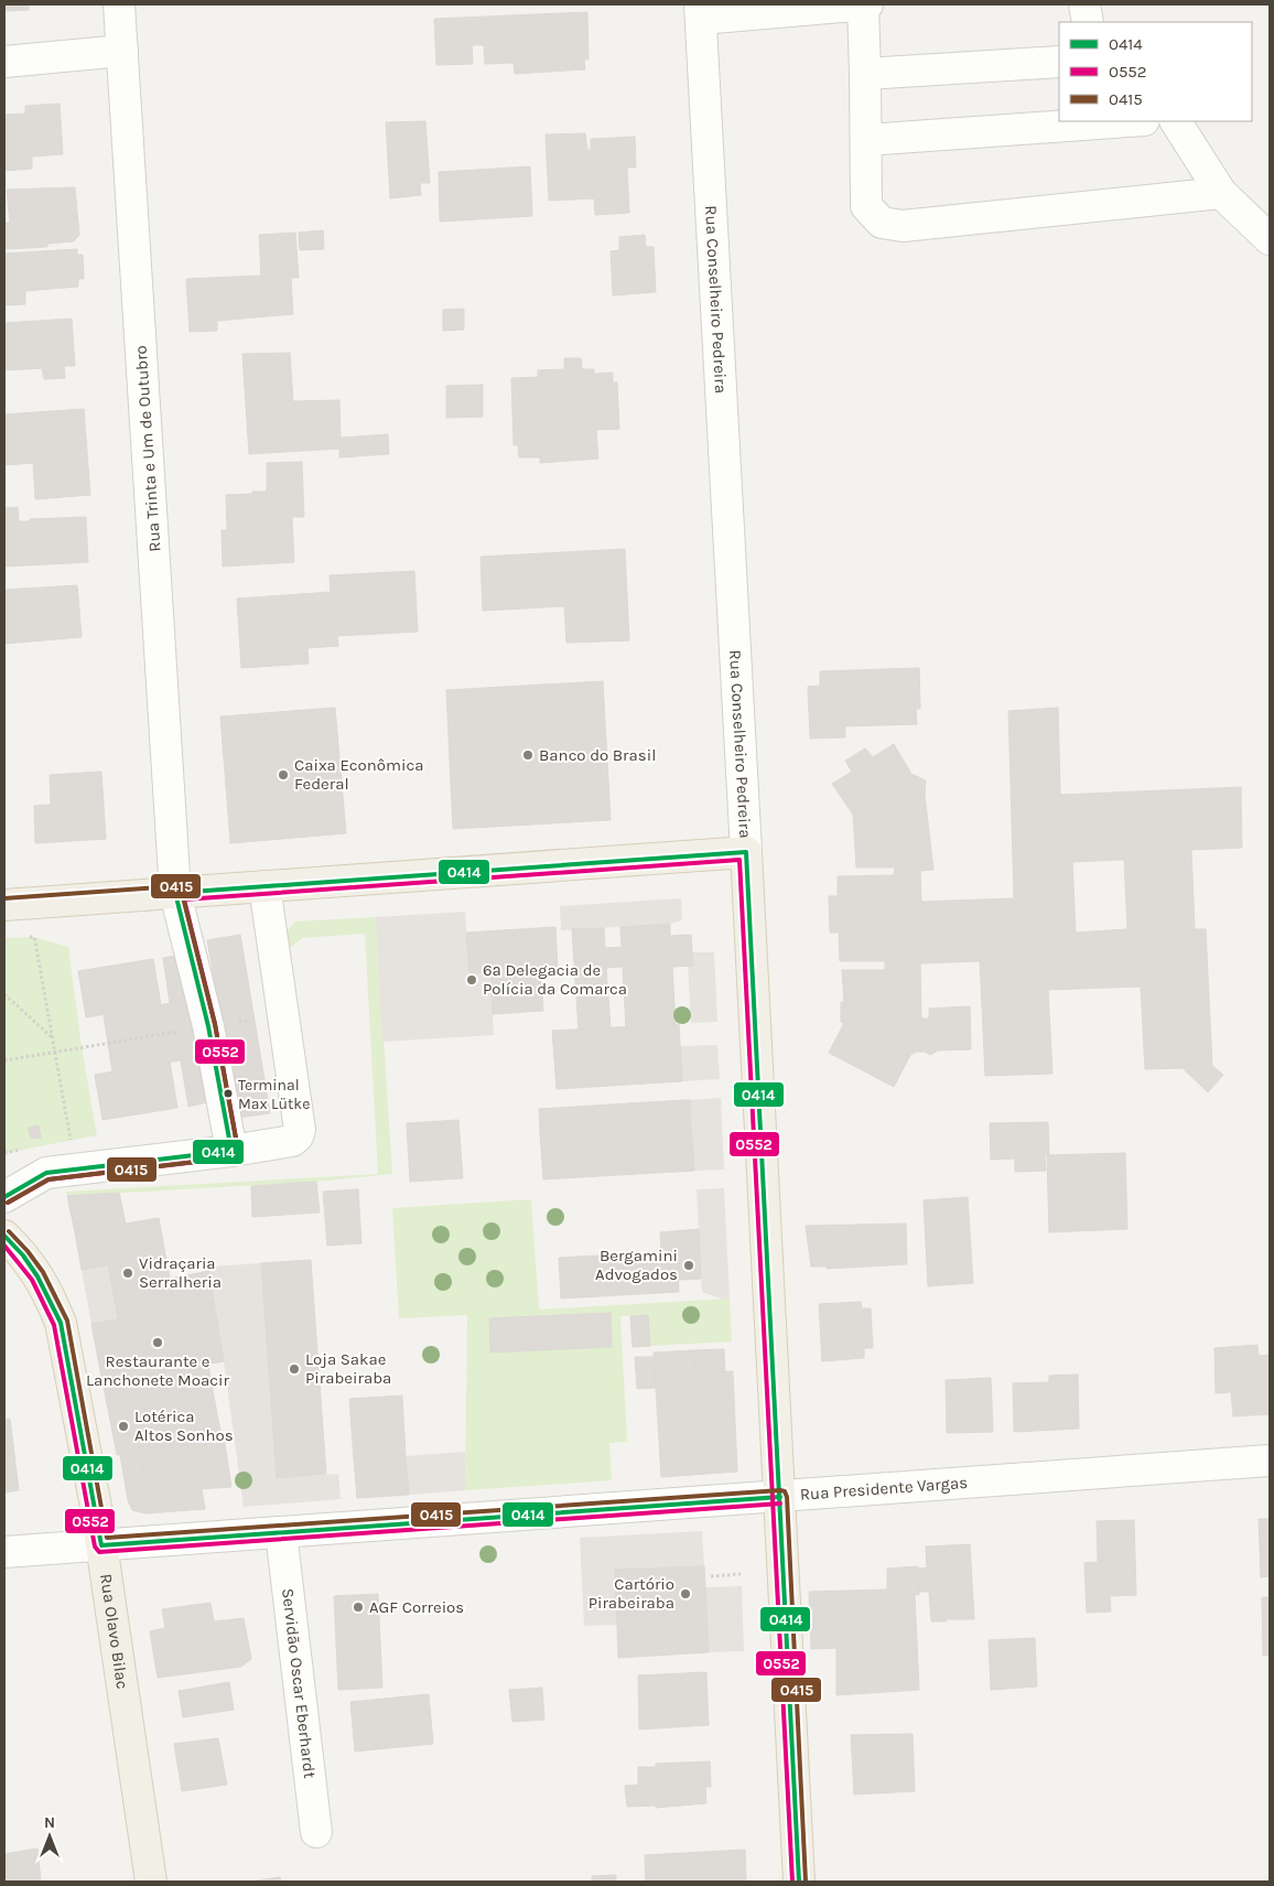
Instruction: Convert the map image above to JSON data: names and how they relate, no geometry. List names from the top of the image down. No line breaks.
{"streets":{"main road":["Rua Conselheiro Pedreira","Rua Olavo Bilac"],"street":["Rua Trinta e Um de Outubro","Rua Presidente Vargas","Servidão Oscar Eberhardt"]},"crossings":[["Rua Conselheiro Pedreira","Rua Presidente Vargas"],["Rua Presidente Vargas","Rua Olavo Bilac"],["Rua Presidente Vargas","Servidão Oscar Eberhardt"]],"places":["Banco do Brasil","Caixa Econômica Federal","6ª Delegacia de Polícia da Comarca","Terminal Max Lütke","Bergamini Advogados","Vidraçaria Serralheria","Restaurante e Lanchonete Moacir","Loja Sakae Pirabeiraba","Lotérica Altos Sonhos","Cartório Pirabeiraba","AGF Correios"],"lines":["transit line 0414","transit line 0552","transit line 0415"],"legend":["0414","0552","0415"],"north":"top"}
